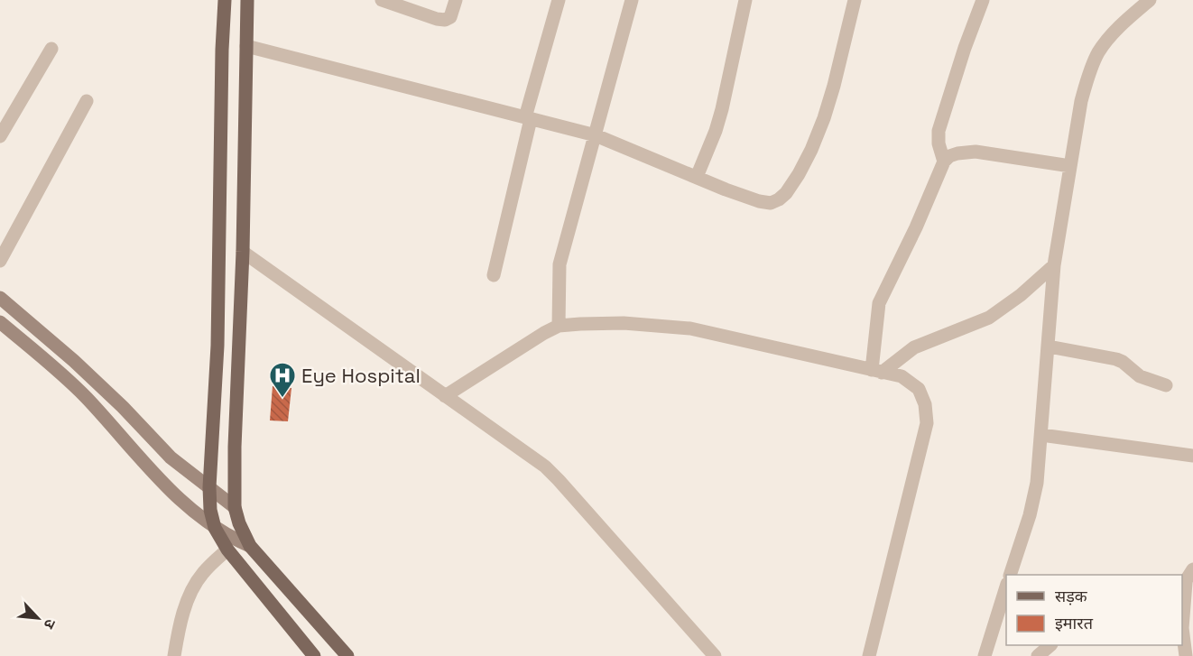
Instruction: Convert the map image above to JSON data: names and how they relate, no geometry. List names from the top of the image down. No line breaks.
{"places":{"hospital":["Eye Hospital"]},"legend":["सड़क","इमारत"],"north":"bottom right"}
